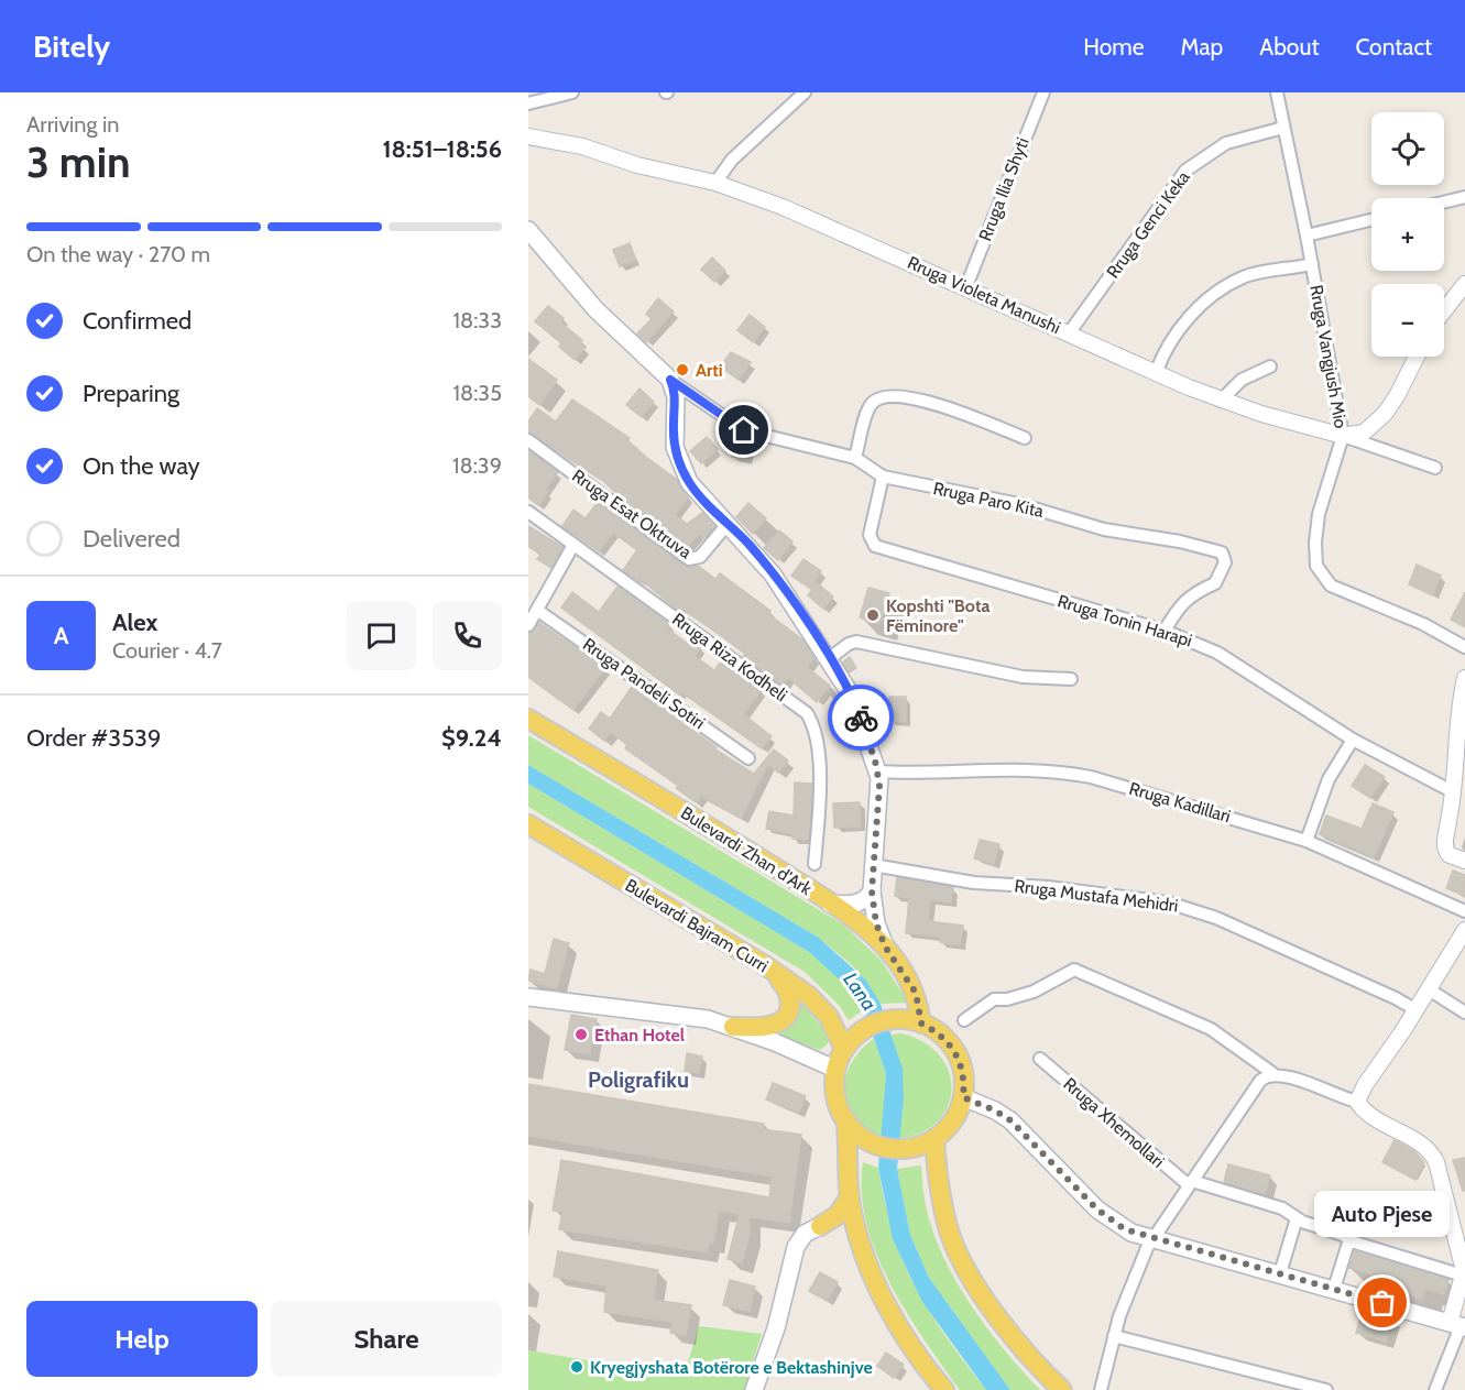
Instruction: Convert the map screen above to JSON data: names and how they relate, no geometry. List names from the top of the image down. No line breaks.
{"streets":{"main road":["Bulevardi Zhan d'Ark","Bulevardi Bajram Curri"],"street":["Rruga Ilia Shyti","Rruga Genci Keka","Rruga Violeta Manushi","Rruga Vangjush Mio","Rruga Paro Kita","Rruga Esat Oktruva","Rruga Tonin Harapi","Rruga Riza Kodheli","Rruga Pandeli Sotiri","Rruga Kadillari","Rruga Mustafa Mehidri","Rruga Xhemollari"]},"crossings":[["Rruga Ilia Shyti","Rruga Violeta Manushi"],["Rruga Genci Keka","Rruga Violeta Manushi"],["Rruga Genci Keka","Rruga Vangjush Mio"],["Rruga Violeta Manushi","Rruga Vangjush Mio"],["Rruga Paro Kita","Rruga Tonin Harapi"],["Bulevardi Zhan d'Ark","Bulevardi Bajram Curri"]],"districts":["Poligrafiku"],"water":["Lana"],"places":["Arti","Kopshti \"Bota Fëminore\"","Ethan Hotel","Auto Pjese","Kryegjyshata Botërore e Bektashinjve"],"page":{"header":"Bitely","nav":["Home","Map","About","Contact"],"heading":["3 min","Arriving in","18:51–18:56"],"panel":["Alex","Courier · 4.7","Order #3539","$9.24"],"map_buttons":["+","−"],"bar":"On the way · 270 m","list":[["Confirmed","18:33"],["Preparing","18:35"],["On the way","18:39"],"Delivered"],"round":"A","bubble":"Auto Pjese","buttons":["Help","Share"]}}
